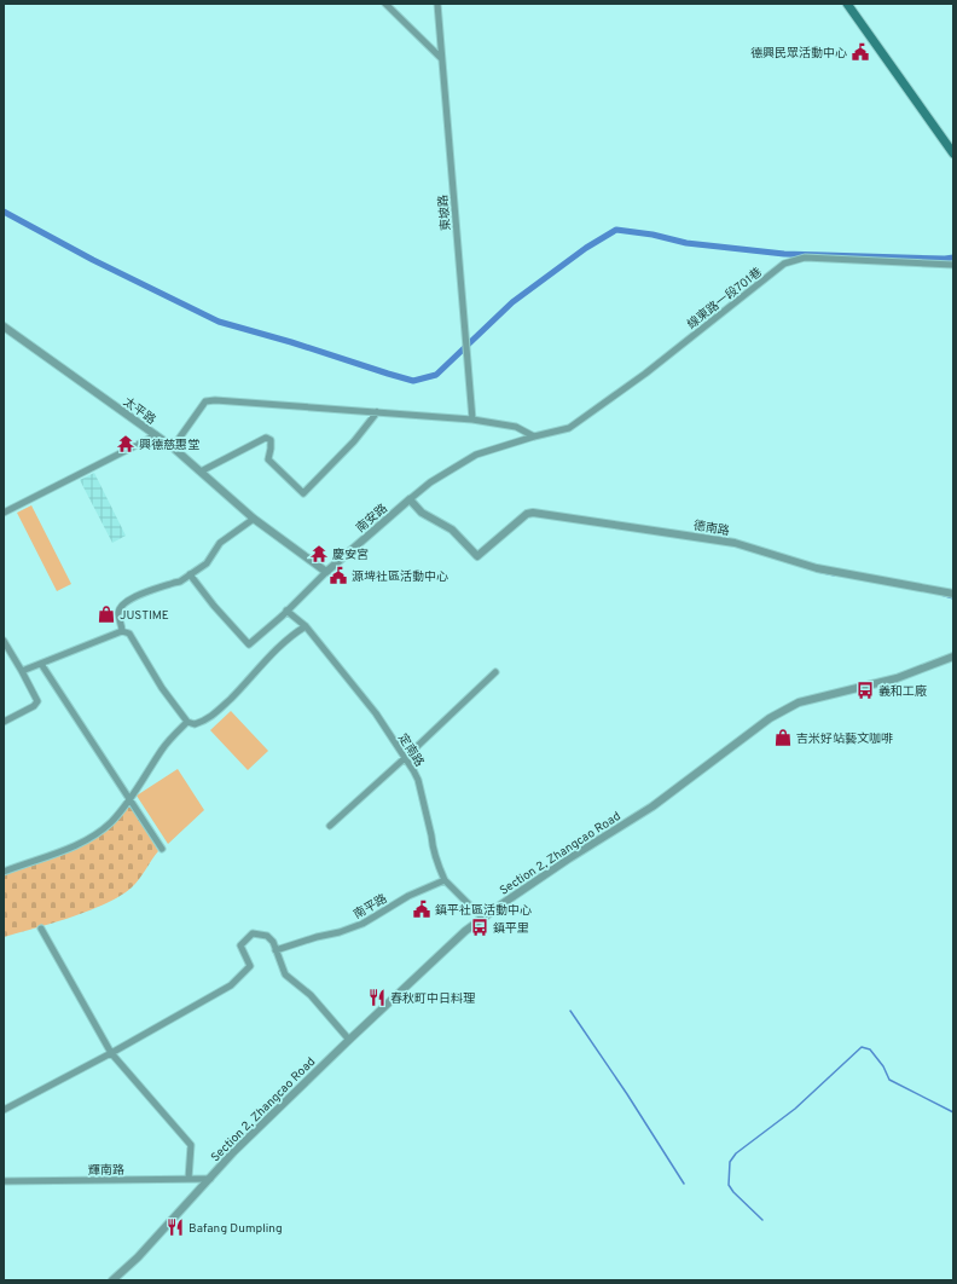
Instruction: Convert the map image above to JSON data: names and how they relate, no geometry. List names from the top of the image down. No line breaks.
{"streets":{"street":["東坡路","線東路一段701巷","太平路","南安路","德南路","定南路","Section 2, Zhangcao Road","南平路","輝南路"]},"crossings":[["線東路一段701巷","南安路"],["線東路一段701巷","德南路"],["太平路","南安路"],["南安路","德南路"],["定南路","Section 2, Zhangcao Road"],["定南路","南平路"],["Section 2, Zhangcao Road","輝南路"]],"places":{"public building":["德興民眾活動中心","源埤社區活動中心","鎮平社區活動中心"],"temple":["興德慈惠堂","慶安宮"],"shop":["JUSTIME","吉米好站藝文咖啡"],"bus stop":["義和工廠","鎮平里"],"restaurant":["春秋町中日料理","Bafang Dumpling"]}}
